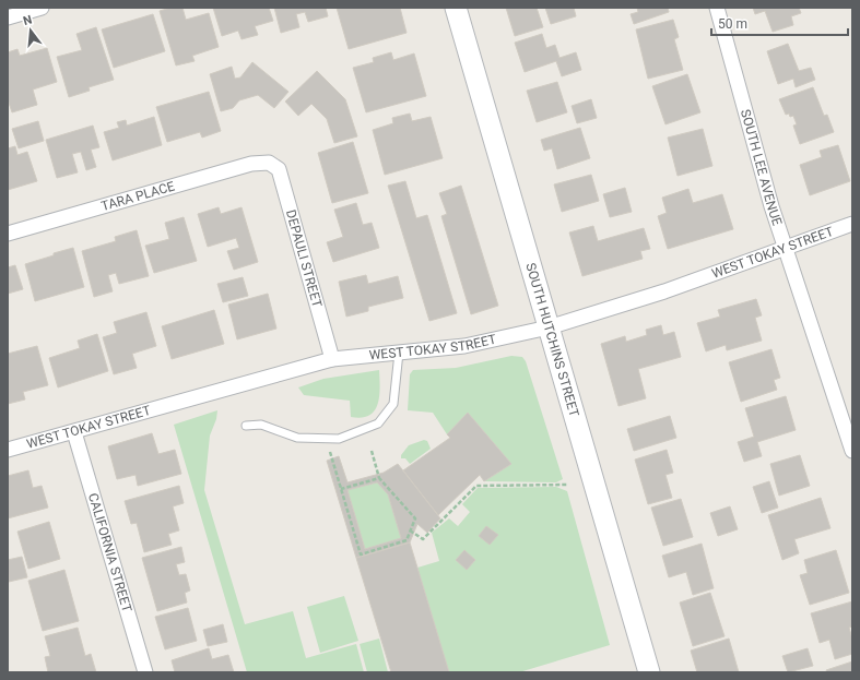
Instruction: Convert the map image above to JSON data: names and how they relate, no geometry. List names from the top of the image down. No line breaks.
{"streets":{"main road":["SOUTH HUTCHINS STREET"],"street":["SOUTH LEE AVENUE","TARA PLACE","WEST TOKAY STREET","DEPAULI STREET","CALIFORNIA STREET"]},"crossings":[["SOUTH LEE AVENUE","WEST TOKAY STREET"],["TARA PLACE","DEPAULI STREET"],["WEST TOKAY STREET","DEPAULI STREET"],["WEST TOKAY STREET","SOUTH HUTCHINS STREET"],["WEST TOKAY STREET","CALIFORNIA STREET"]],"scale_bar":"50 m","north":"top"}
